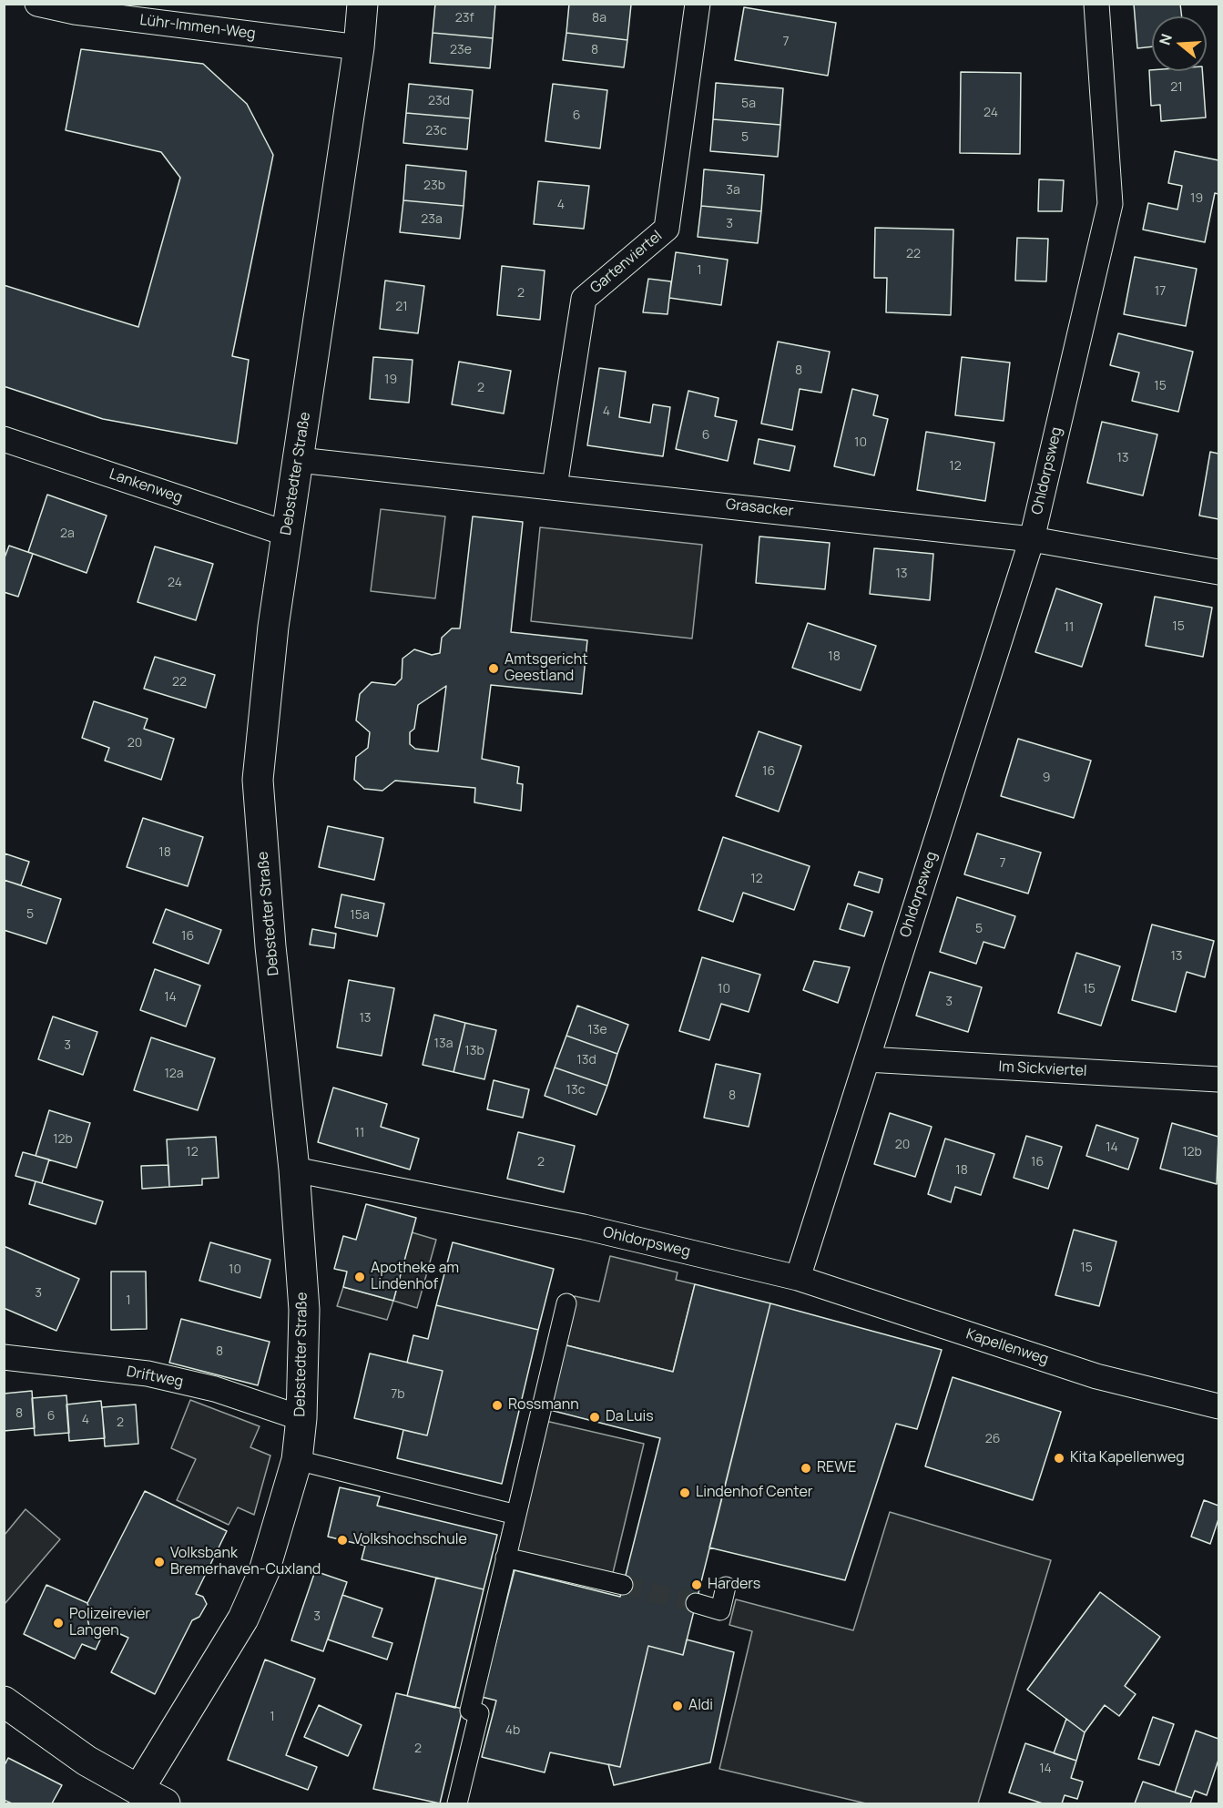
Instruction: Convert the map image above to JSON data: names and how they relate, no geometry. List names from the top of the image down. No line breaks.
{"streets":{"main road":["Debstedter Straße"],"street":["Lühr-Immen-Weg","Gartenviertel","Ohldorpsweg","Lankenweg","Grasacker","Im Sickviertel","Kapellenweg","Driftweg"]},"crossings":[["Lühr-Immen-Weg","Debstedter Straße"],["Gartenviertel","Grasacker"],["Ohldorpsweg","Debstedter Straße"],["Ohldorpsweg","Grasacker"],["Ohldorpsweg","Im Sickviertel"],["Ohldorpsweg","Kapellenweg"],["Debstedter Straße","Lankenweg"],["Debstedter Straße","Grasacker"],["Debstedter Straße","Driftweg"]],"places":["Amtsgericht Geestland","Apotheke am Lindenhof","Rossmann","Da Luis","Kita Kapellenweg","REWE","Lindenhof Center","Volkshochschule","Volksbank Bremerhaven-Cuxland","Harders","Polizeirevier Langen","Aldi"],"house_numbers":["23f","8a","7","23e","8","21","23d","5a","24","6","23c","5","23b","3a","19","4","23a","3","22","1","17","2","21","8","19","15","2","4","6","10","13","12","2a","13","24","15","11","18","22","20","16","9","18","7","12","5","15a","5","16","13","10","15","14","3","13","13e","13a","3","13b","13d","12a","13c","8","11","12b","20","14","12","12b","2","16","18","15","10","3","1","8","7b","8","6","4","2","26","3","1","4b","2","14"],"north":"left"}
